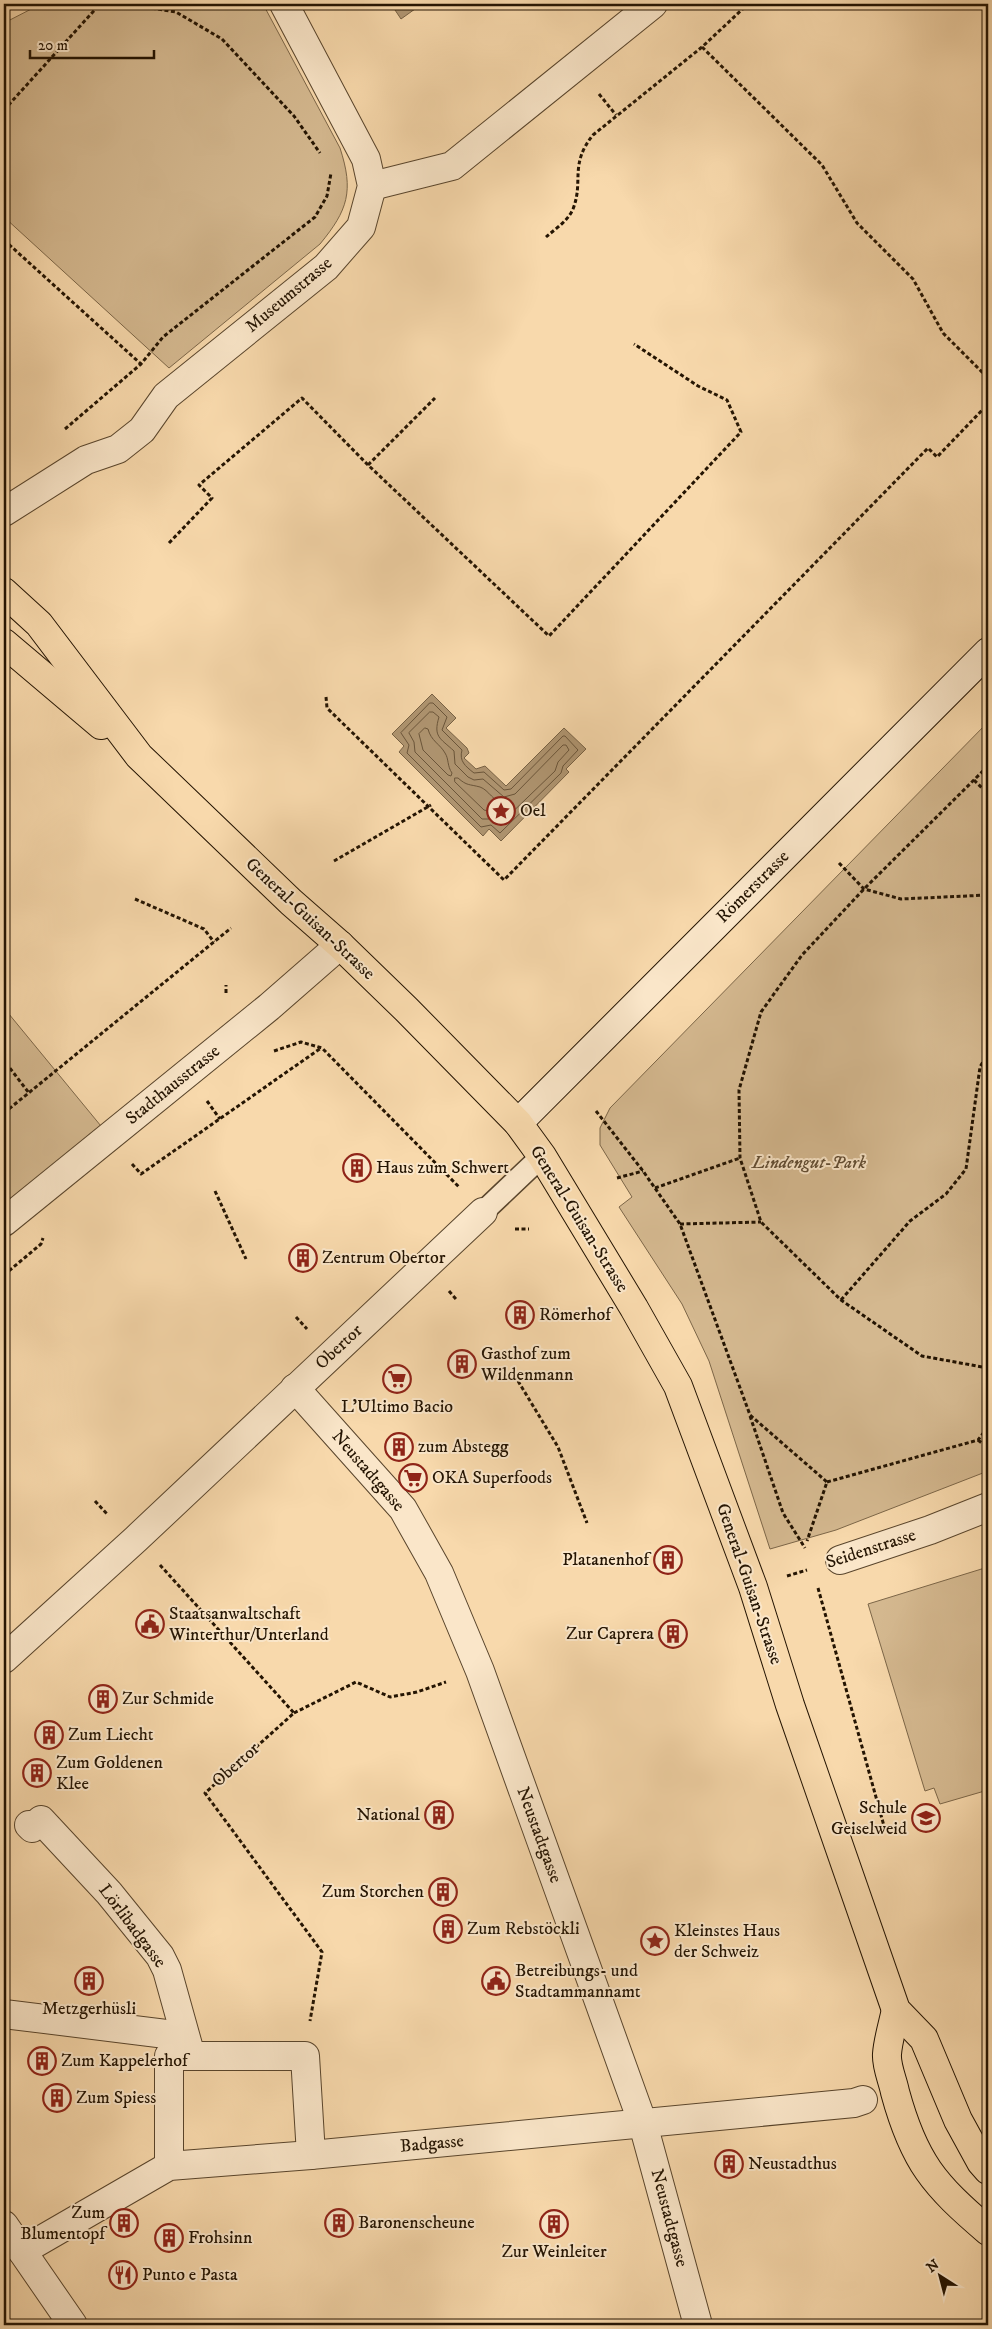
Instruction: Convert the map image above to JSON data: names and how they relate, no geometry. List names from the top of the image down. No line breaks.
{"streets":{"main road":["General-Guisan-Strasse"],"street":["Museumstrasse","Römerstrasse","Stadthausstrasse","Obertor","Neustadtgasse","Seidenstrasse","Lörlibadgasse","Badgasse"]},"crossings":[["Römerstrasse","General-Guisan-Strasse"],["General-Guisan-Strasse","Stadthausstrasse"],["General-Guisan-Strasse","Obertor"],["General-Guisan-Strasse","Seidenstrasse"],["Obertor","Neustadtgasse"],["Neustadtgasse","Badgasse"]],"parks":["Lindengut-Park"],"places":{"place":["Oel","Kleinstes Haus der Schweiz"],"building":["Haus zum Schwert","Zentrum Obertor","Römerhof","Gasthof zum Wildenmann","zum Abstegg","Platanenhof","Zur Caprera","Zur Schmide","Zum Liecht","Zum Goldenen Klee","National","Zum Storchen","Zum Rebstöckli","Metzgerhüsli","Zum Kappelerhof","Zum Spiess","Neustadthus","Zum Blumentopf","Baronenscheune","Zur Weinleiter","Frohsinn"],"supermarket":["L'Ultimo Bacio","OKA Superfoods"],"public building":["Staatsanwaltschaft Winterthur/Unterland","Betreibungs- und Stadtammannamt"],"school or university":["Schule Geiselweid"],"restaurant":["Punto e Pasta"]},"scale_bar":"20 m","north":"top left"}
